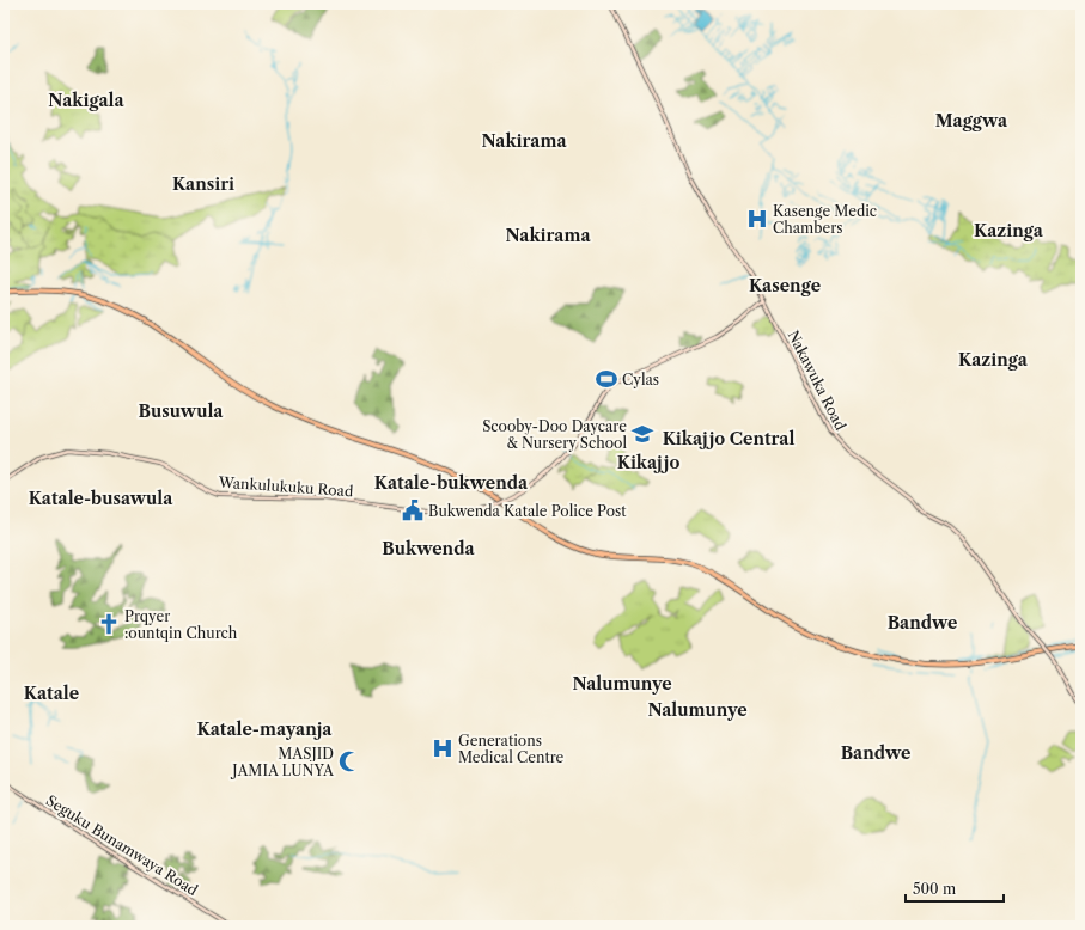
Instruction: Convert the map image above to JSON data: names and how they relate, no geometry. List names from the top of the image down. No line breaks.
{"streets":{"main road":["Nakawuka Road","Wankulukuku Road","Seguku Bunamwaya Road"]},"crossings":[["Nakawuka Road","Wankulukuku Road"]],"districts":["Nakigala","Maggwa","Nakirama","Kansiri","Kazinga","Nakirama","Kasenge","Kazinga","Busuwula","Kikajjo Central","Kikajjo","Katale-bukwenda","Katale-busawula","Bukwenda","Bandwe","Nalumunye","Katale","Nalumunye","Katale-mayanja","Bandwe"],"places":{"hospital":["Kasenge Medic Chambers","Generations Medical Centre"],"sports":["Cylas"],"school or university":["Scooby-Doo Daycare & Nursery School"],"public building":["Bukwenda Katale Police Post"],"church":["Prqyer :ountqin Church"],"mosque":["MASJID JAMIA LUNYA"]},"scale_bar":"500 m"}
